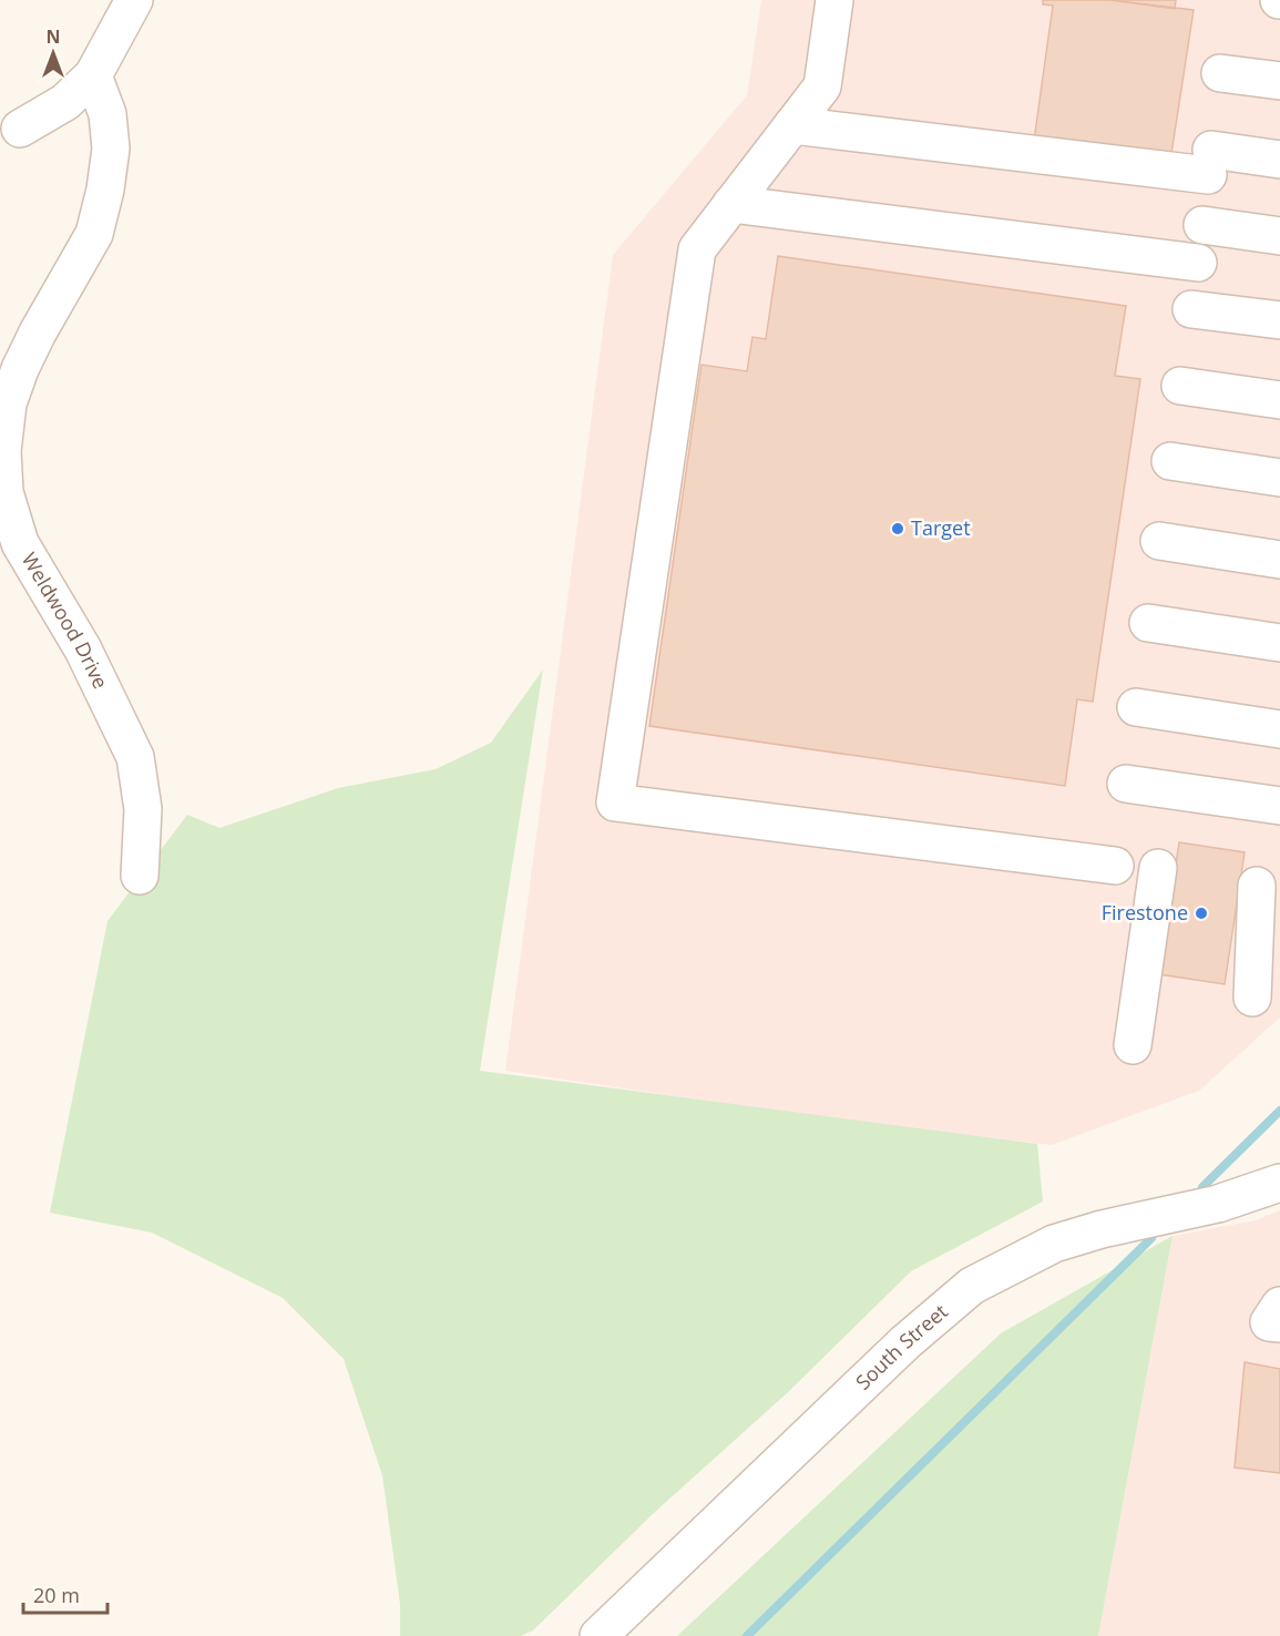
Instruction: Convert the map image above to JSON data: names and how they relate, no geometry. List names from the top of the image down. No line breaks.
{"streets":{"street":["Weldwood Drive","South Street"]},"places":["Target","Firestone"],"scale_bar":"20 m","north":"top"}
